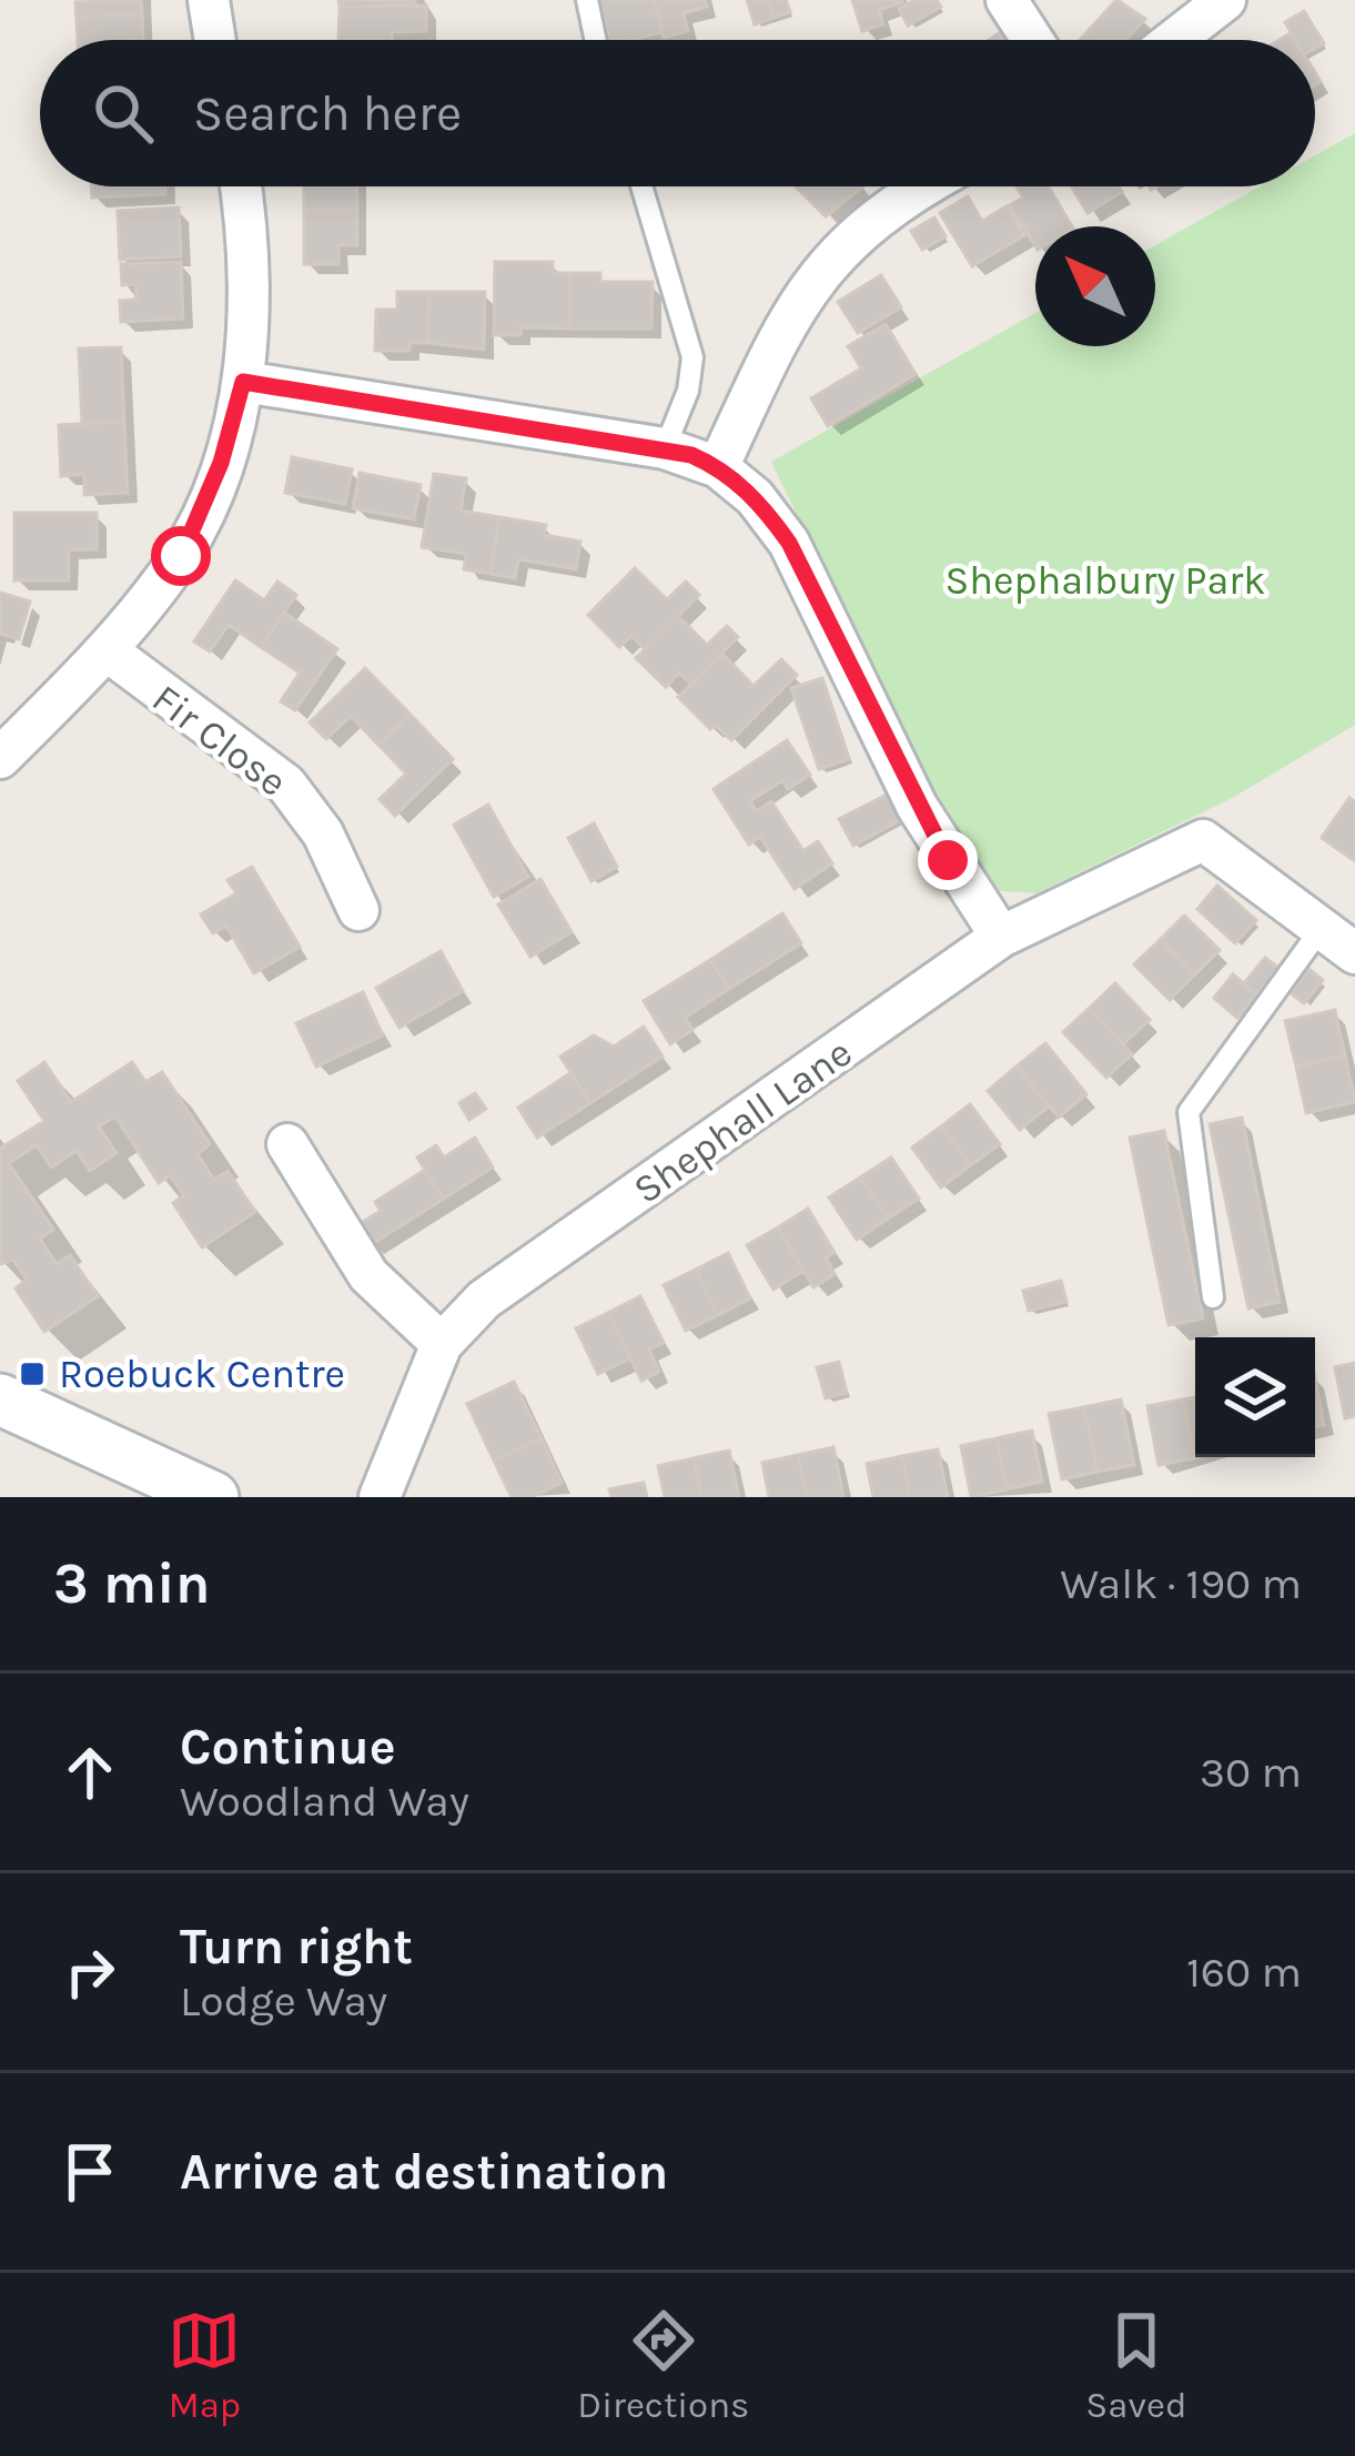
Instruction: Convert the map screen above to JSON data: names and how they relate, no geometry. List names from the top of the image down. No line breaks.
{"streets":{"street":["Fir Close","Shephall Lane"]},"parks":["Shephalbury Park"],"places":{"transit":["Roebuck Centre"]},"north":"top left","page":{"search":"Search here","heading":["3 min","Walk · 190 m"],"list":[["Continue","Woodland Way","30 m"],["Turn right","Lodge Way","160 m"],"Arrive at destination"],"nav":["Map","Directions","Saved"]}}
